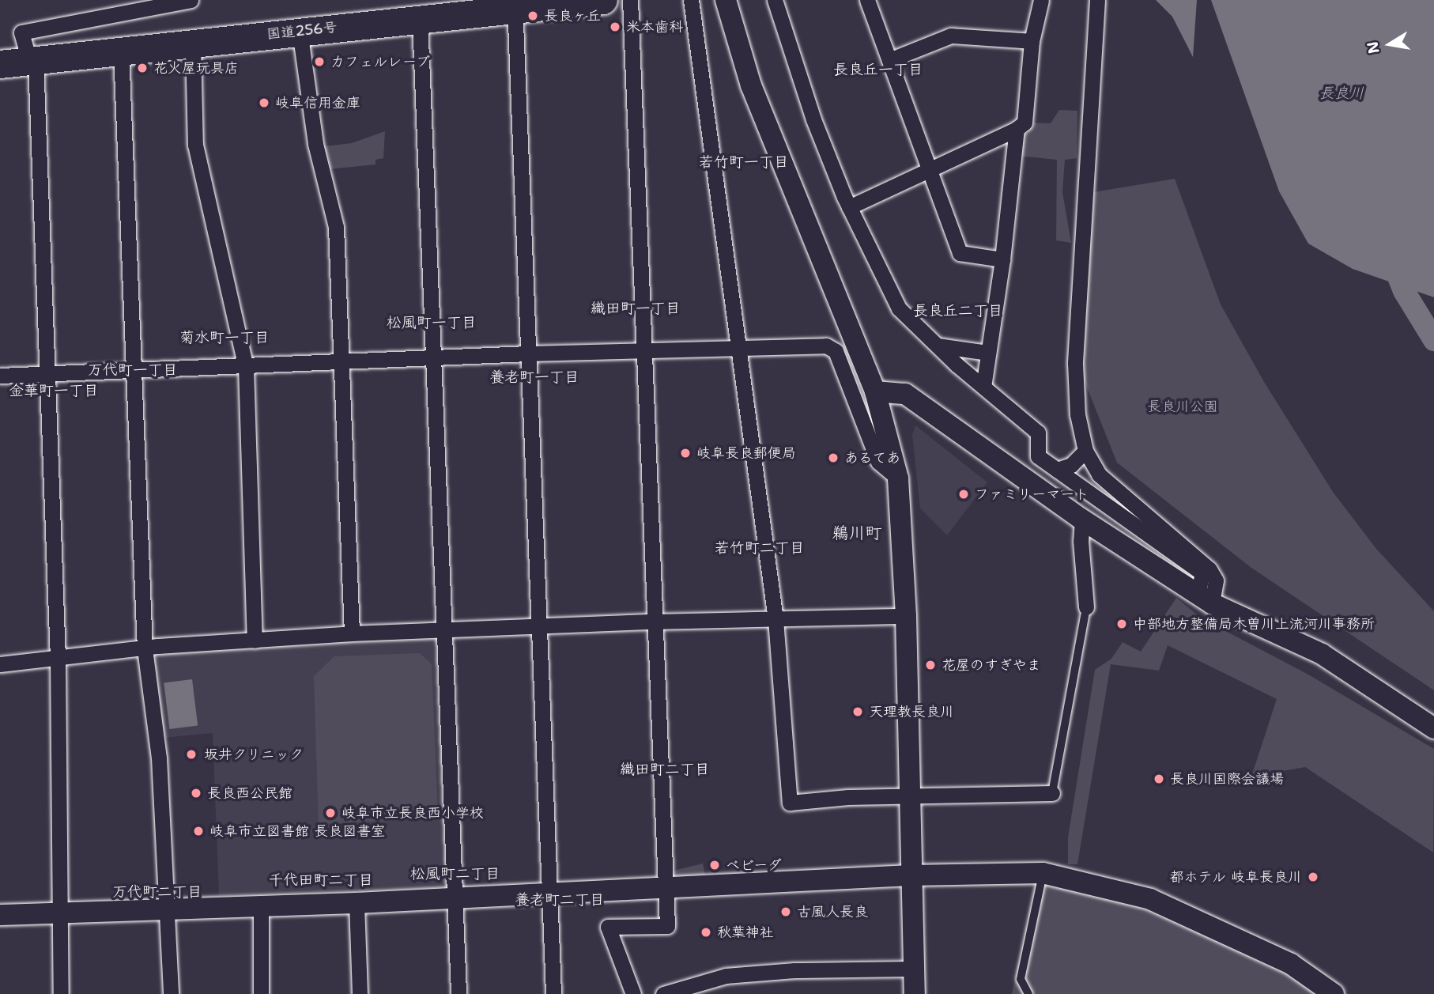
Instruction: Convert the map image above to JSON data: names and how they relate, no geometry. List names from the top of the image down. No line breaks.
{"streets":{"highway":["国道256号"]},"districts":["長良丘一丁目","若竹町一丁目","織田町一丁目","長良丘二丁目","松風町一丁目","菊水町一丁目","万代町一丁目","養老町一丁目","金華町一丁目","鵜川町","若竹町二丁目","織田町二丁目","松風町二丁目","千代田町二丁目","万代町二丁目","養老町二丁目"],"water":["長良川"],"parks":["長良川公園"],"places":["長良ヶ丘","米本歯科","カフェルレーブ","花火屋玩具店","岐阜信用金庫","岐阜長良郵便局","あるてあ","ファミリーマート","中部地方整備局木曽川上流河川事務所","花屋のすぎやま","天理教長良川","坂井クリニック","長良川国際会議場","長良西公民館","岐阜市立長良西小学校","岐阜市立図書館 長良図書室","ベビーダ","都ホテル 岐阜長良川","古風人長良","秋葉神社"],"north":"left"}
